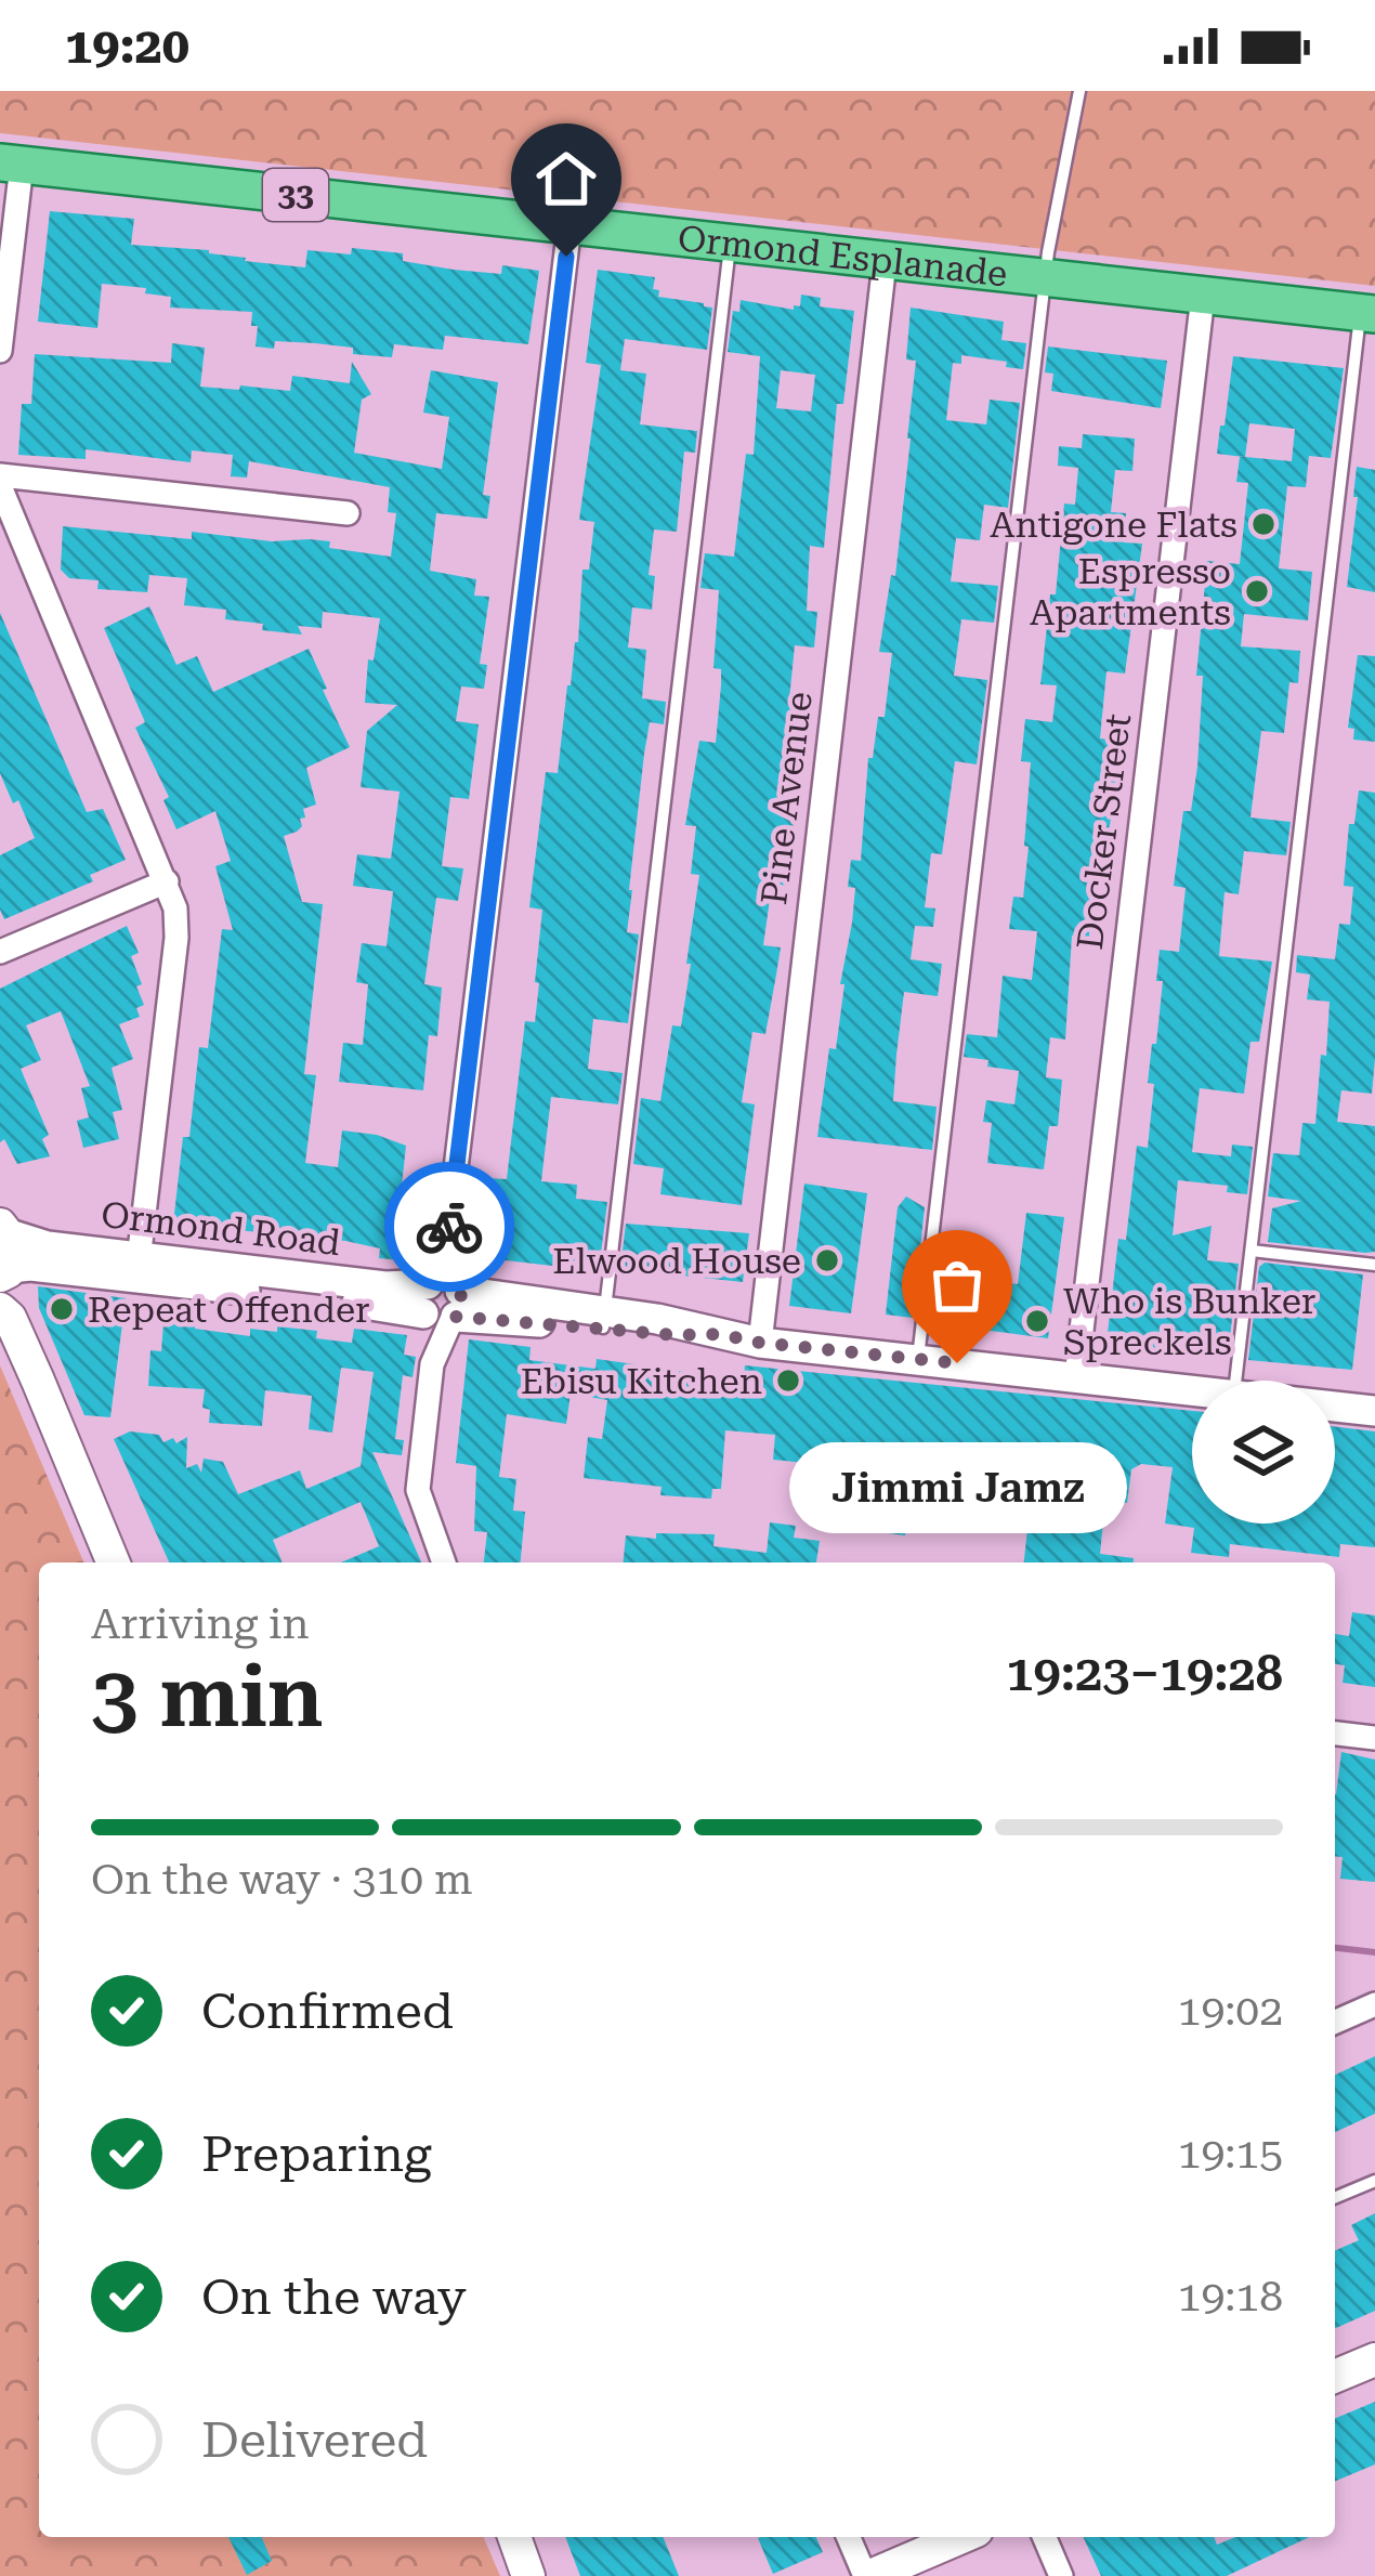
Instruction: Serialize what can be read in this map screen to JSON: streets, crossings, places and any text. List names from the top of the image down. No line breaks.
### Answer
{"streets":{"main road":["33","Ormond Esplanade"],"street":["Pine Avenue","Docker Street","Ormond Road"]},"crossings":[["Ormond Esplanade","Pine Avenue"],["Ormond Esplanade","Docker Street"],["Pine Avenue","Ormond Road"],["Docker Street","Ormond Road"]],"places":["Antigone Flats","Espresso Apartments","Elwood House","Repeat Offender","Who is Bunker Spreckels","Jimmi Jamz","Ebisu Kitchen"],"page":{"status":"19:20","bubble":"Jimmi Jamz","heading":["3 min","Arriving in","19:23–19:28"],"bar":"On the way · 310 m","list":[["Confirmed","19:02"],["Preparing","19:15"],["On the way","19:18"],"Delivered"]}}
